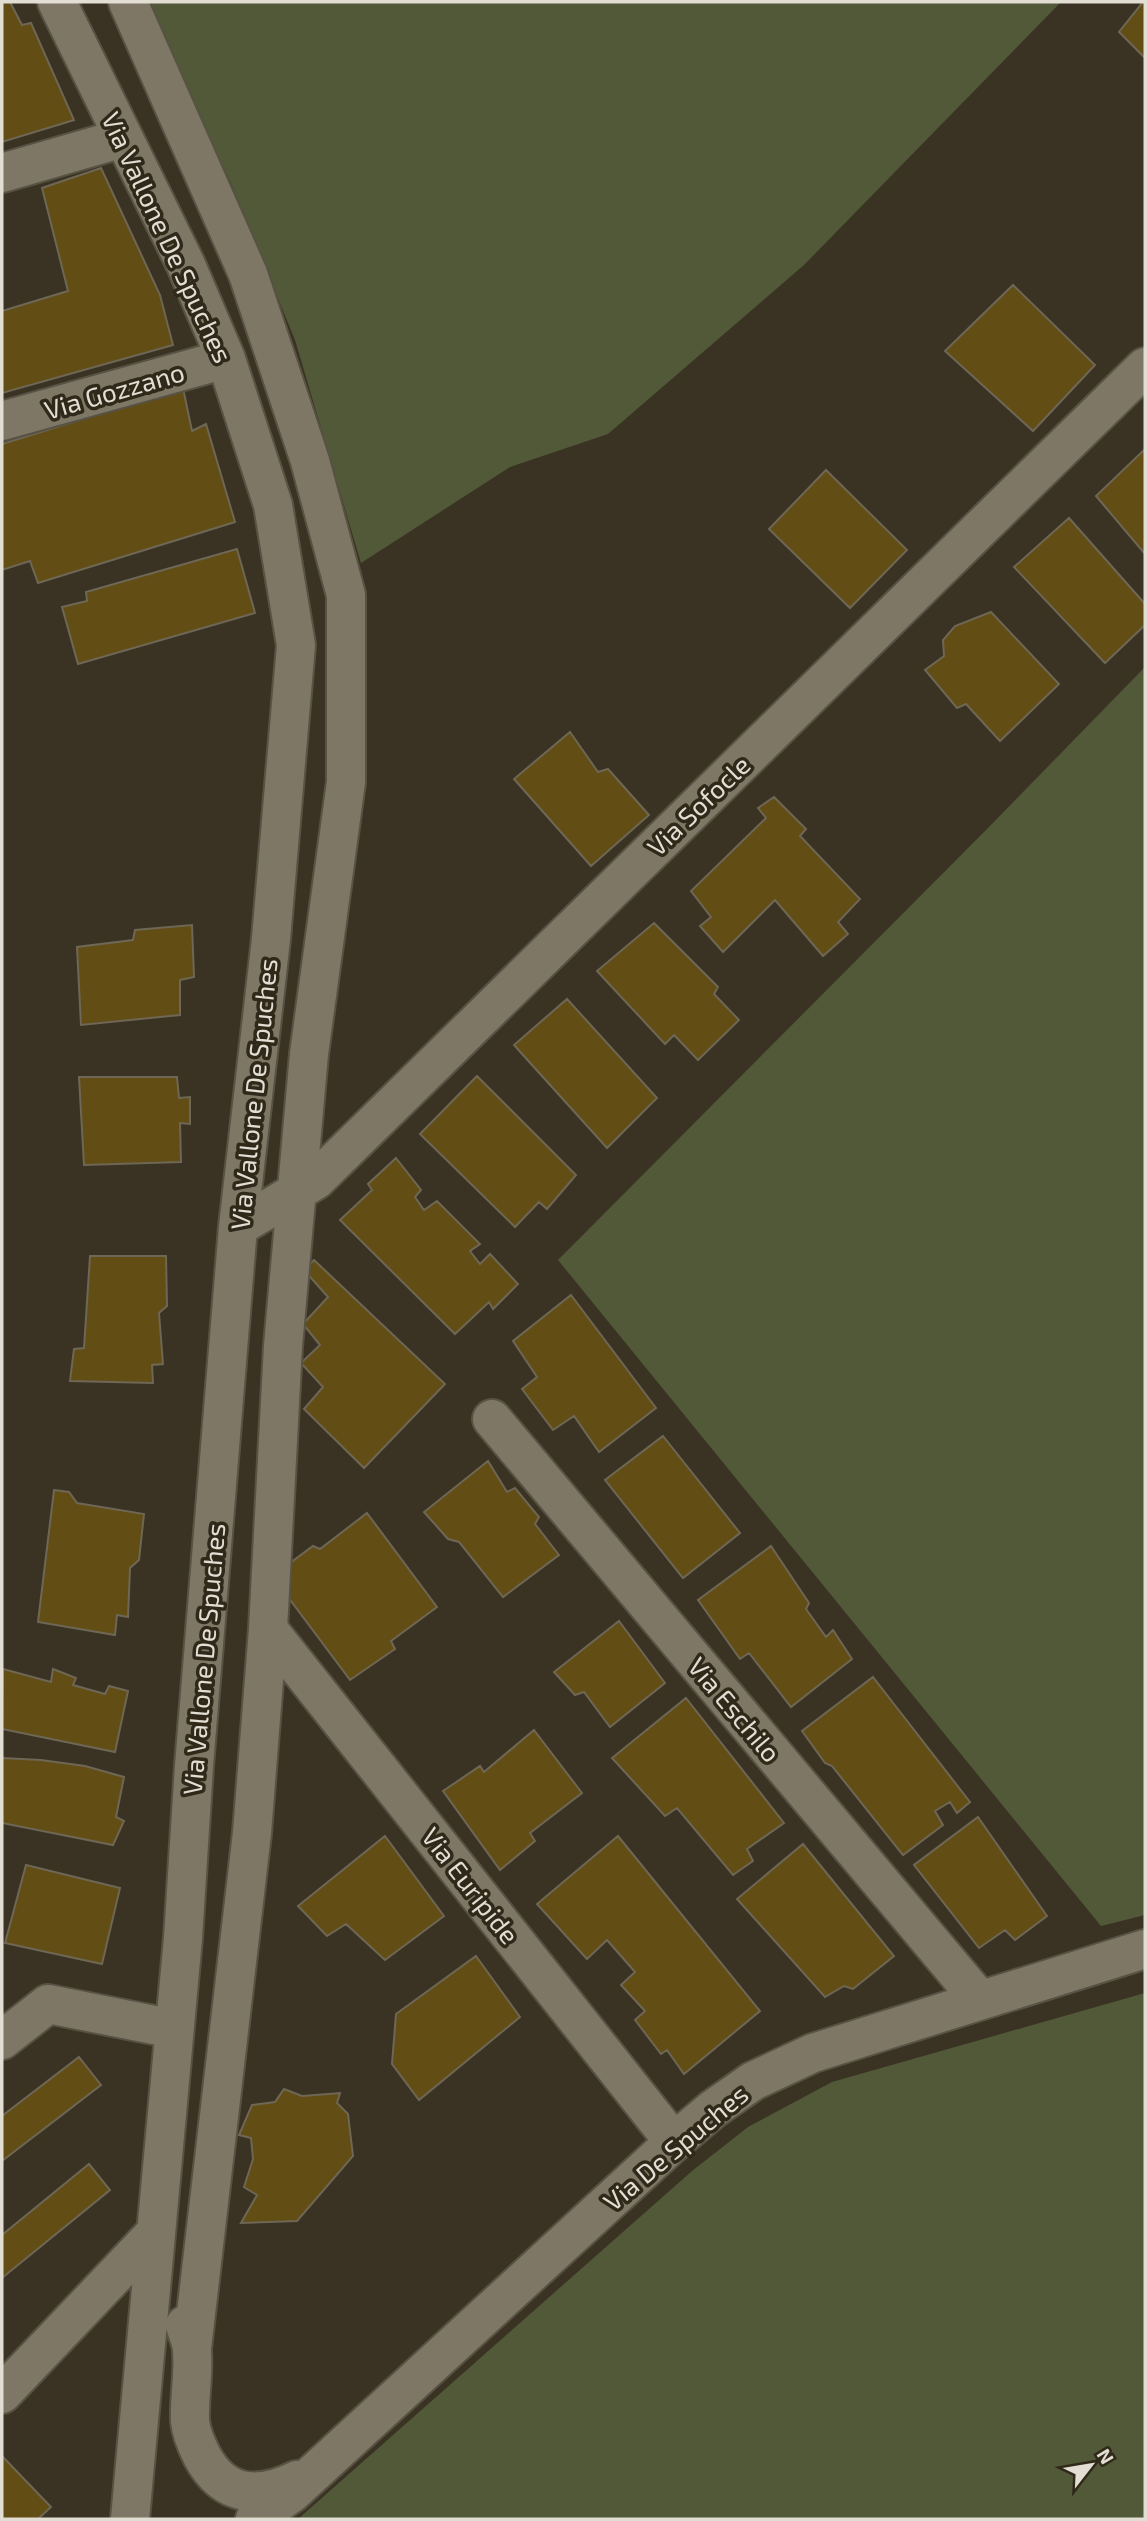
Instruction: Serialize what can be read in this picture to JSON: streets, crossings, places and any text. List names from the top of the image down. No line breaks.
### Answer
{"streets":{"street":["Via Vallone De Spuches","Via Gozzano","Via Sofocle","Via Eschilo","Via Euripide","Via De Spuches"]},"crossings":[["Via Vallone De Spuches","Via Gozzano"],["Via Vallone De Spuches","Via Sofocle"],["Via Vallone De Spuches","Via De Spuches"],["Via Eschilo","Via De Spuches"],["Via Euripide","Via De Spuches"]],"north":"top right"}
